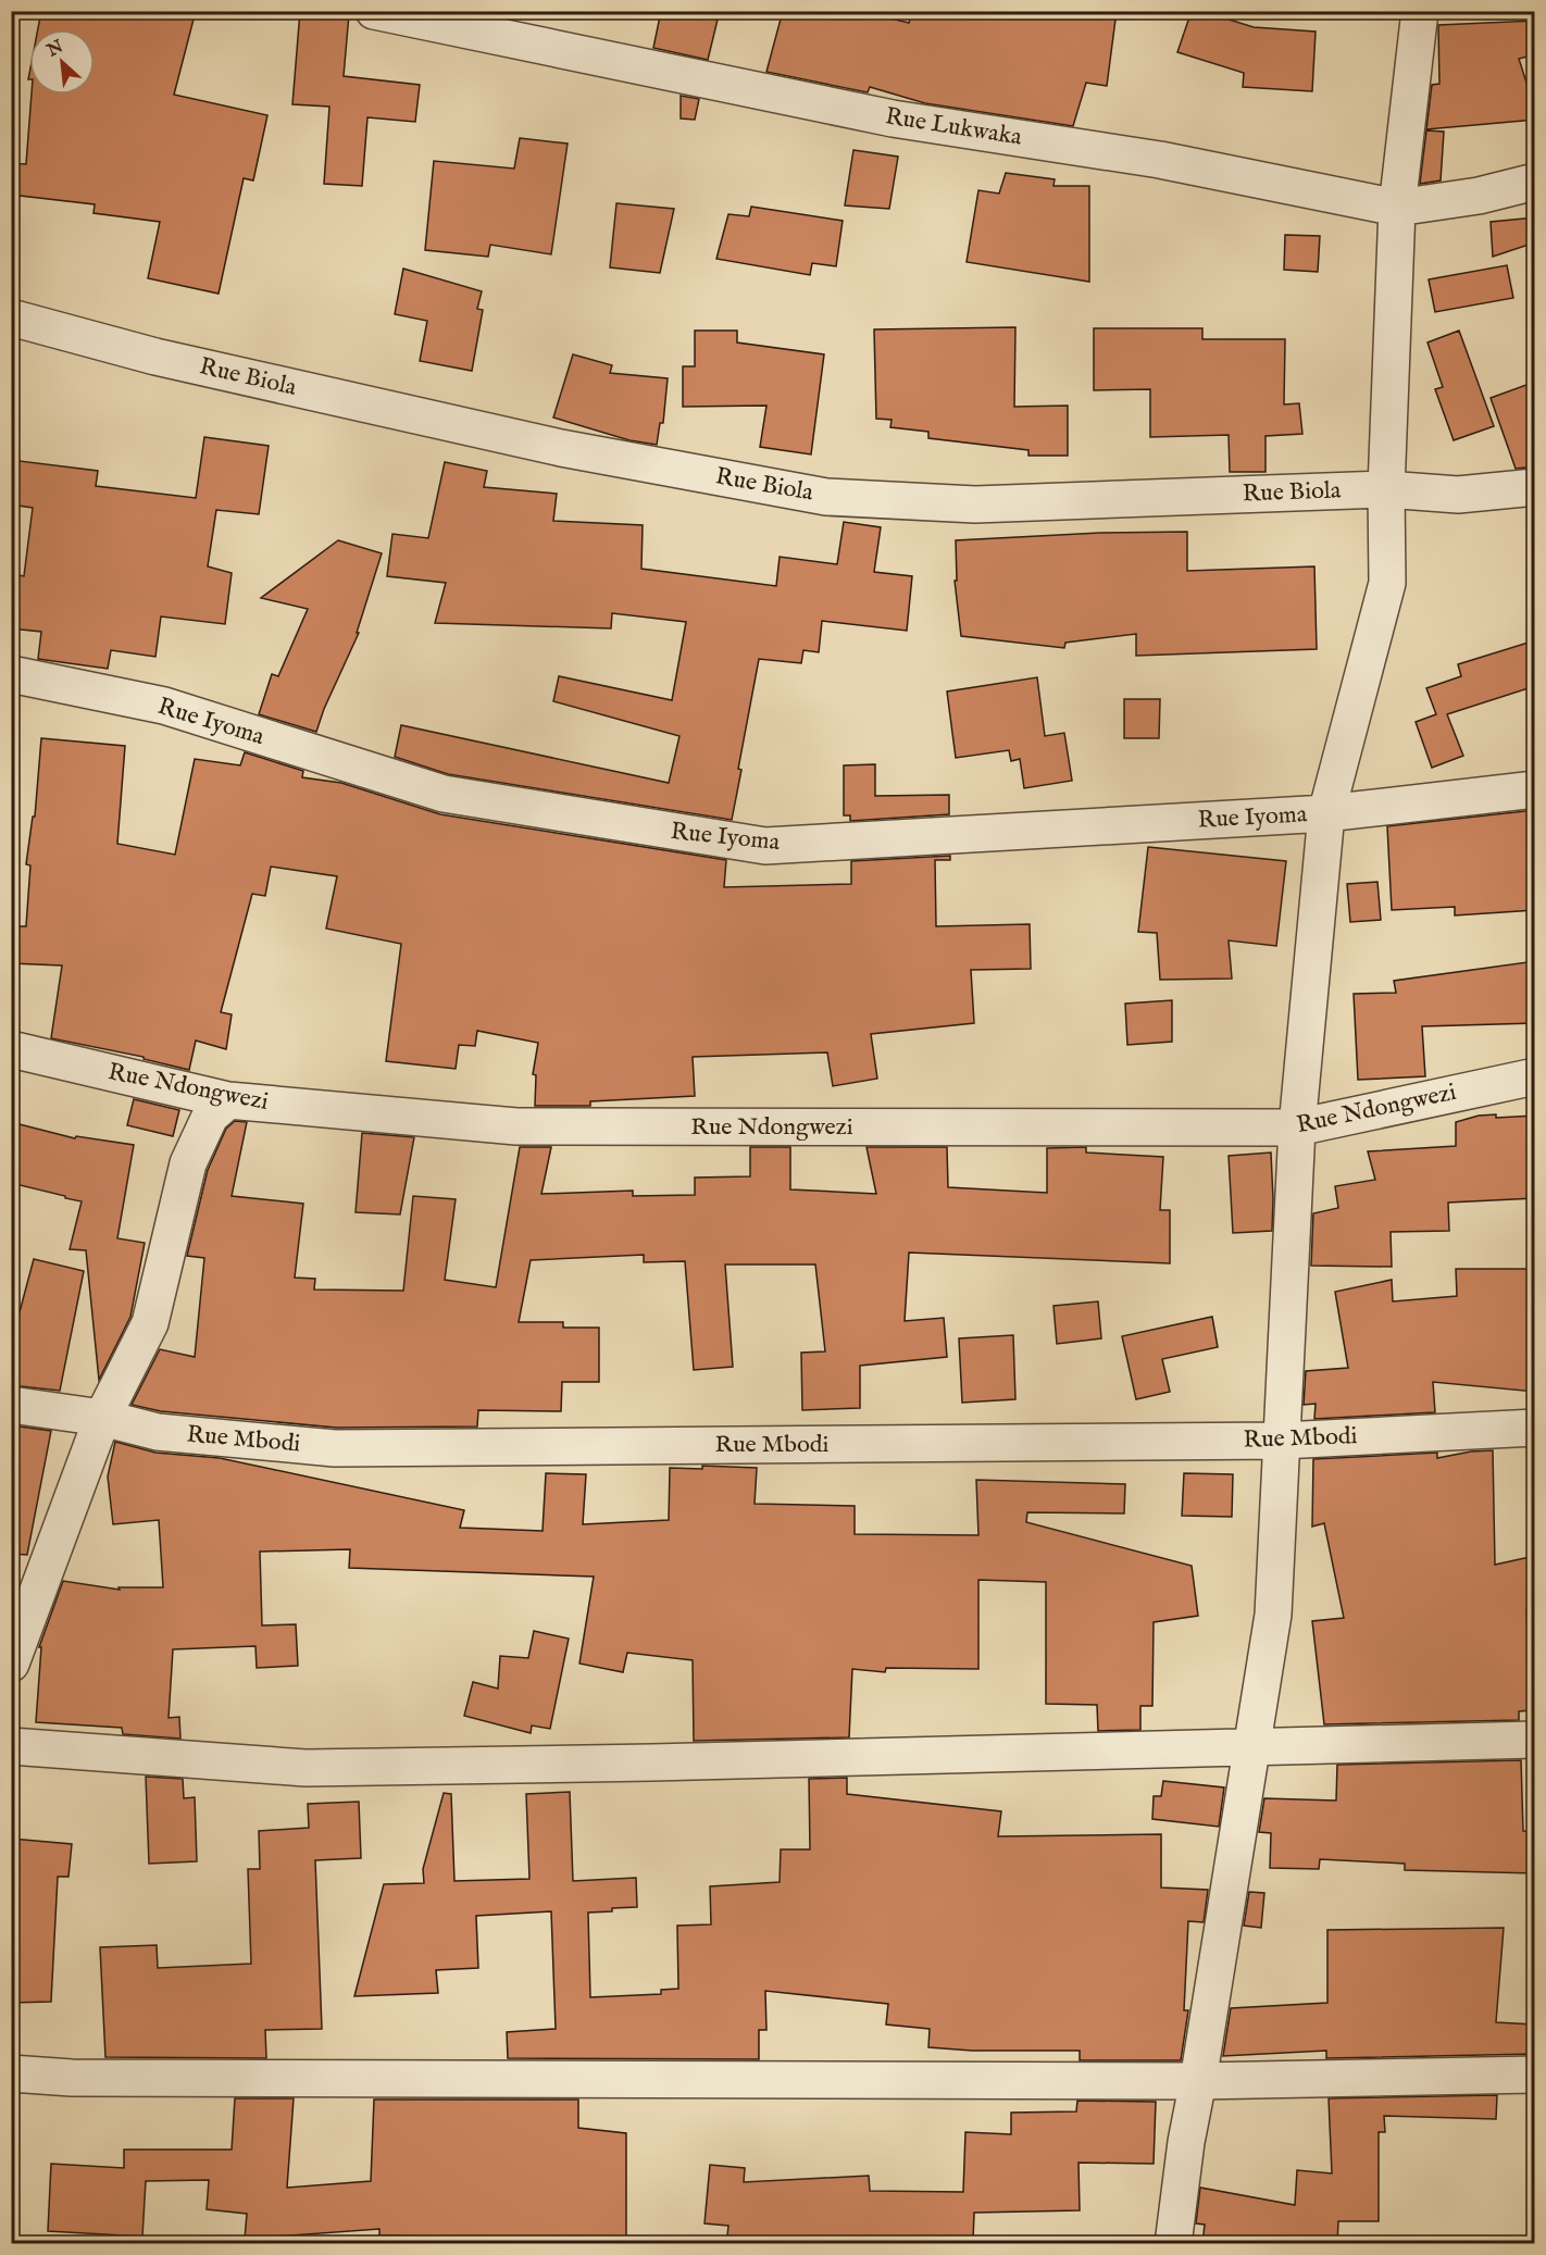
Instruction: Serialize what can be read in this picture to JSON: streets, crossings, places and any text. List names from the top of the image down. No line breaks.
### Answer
{"streets":{"street":["Rue Lukwaka","Rue Biola","Rue Iyoma","Rue Ndongwezi","Rue Mbodi"]},"north":"top left"}
